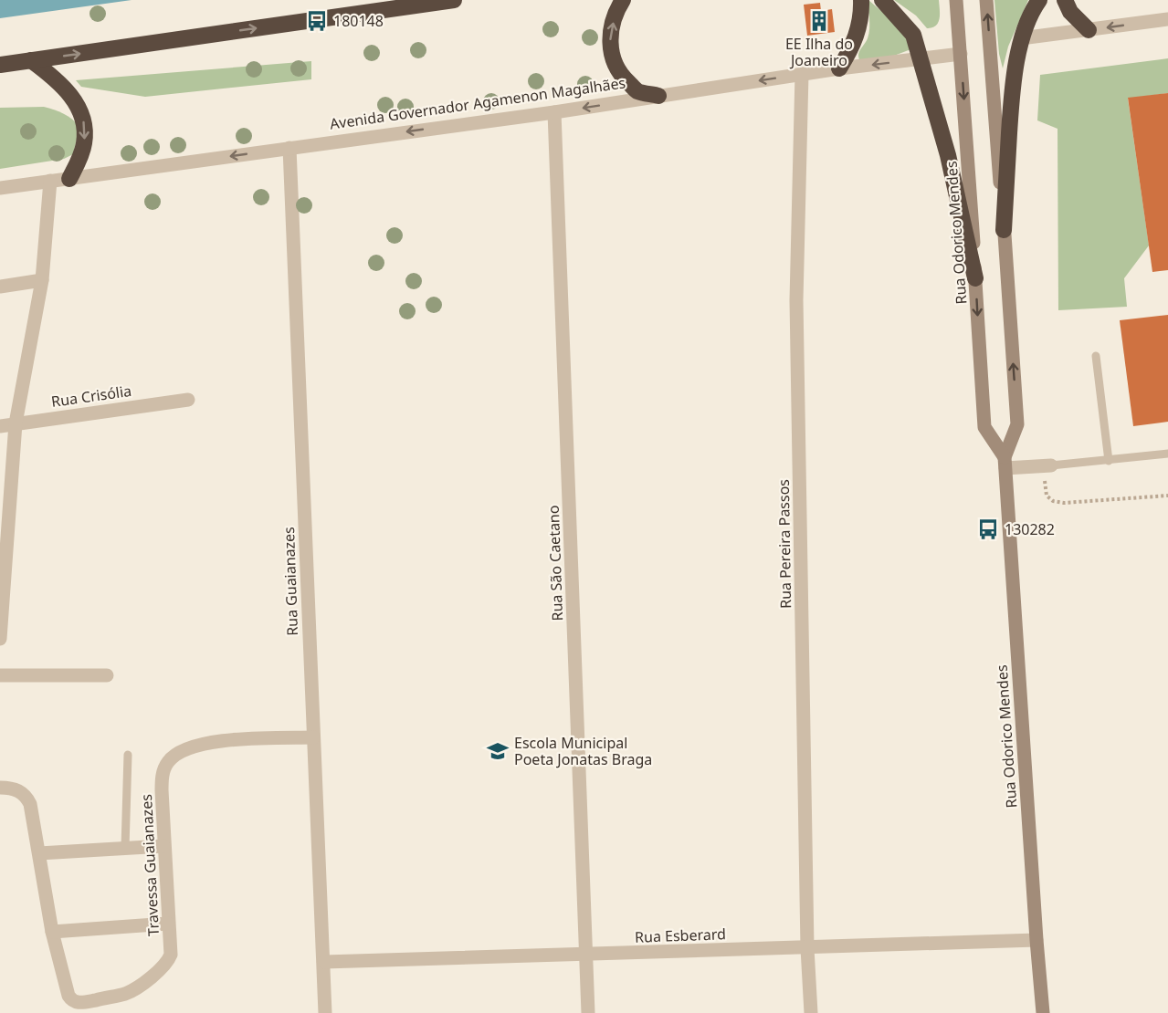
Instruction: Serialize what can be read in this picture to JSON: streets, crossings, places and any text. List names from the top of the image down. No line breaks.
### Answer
{"streets":{"main road":["Rua Odorico Mendes"],"street":["Avenida Governador Agamenon Magalhães","Rua Crisólia","Rua Pereira Passos","Rua São Caetano","Rua Guaianazes","Travessa Guaianazes","Rua Esberard"]},"crossings":[["Avenida Governador Agamenon Magalhães","Rua Odorico Mendes"],["Avenida Governador Agamenon Magalhães","Rua Pereira Passos"],["Avenida Governador Agamenon Magalhães","Rua São Caetano"],["Avenida Governador Agamenon Magalhães","Rua Guaianazes"],["Rua Odorico Mendes","Rua Esberard"],["Rua Pereira Passos","Rua Esberard"],["Rua São Caetano","Rua Esberard"],["Rua Guaianazes","Travessa Guaianazes"],["Rua Guaianazes","Rua Esberard"]],"one_way":["Avenida Governador Agamenon Magalhães"],"places":{"bus stop":["180148","130282"],"building":["EE Ilha do Joaneiro"],"school or university":["Escola Municipal Poeta Jonatas Braga"]}}
